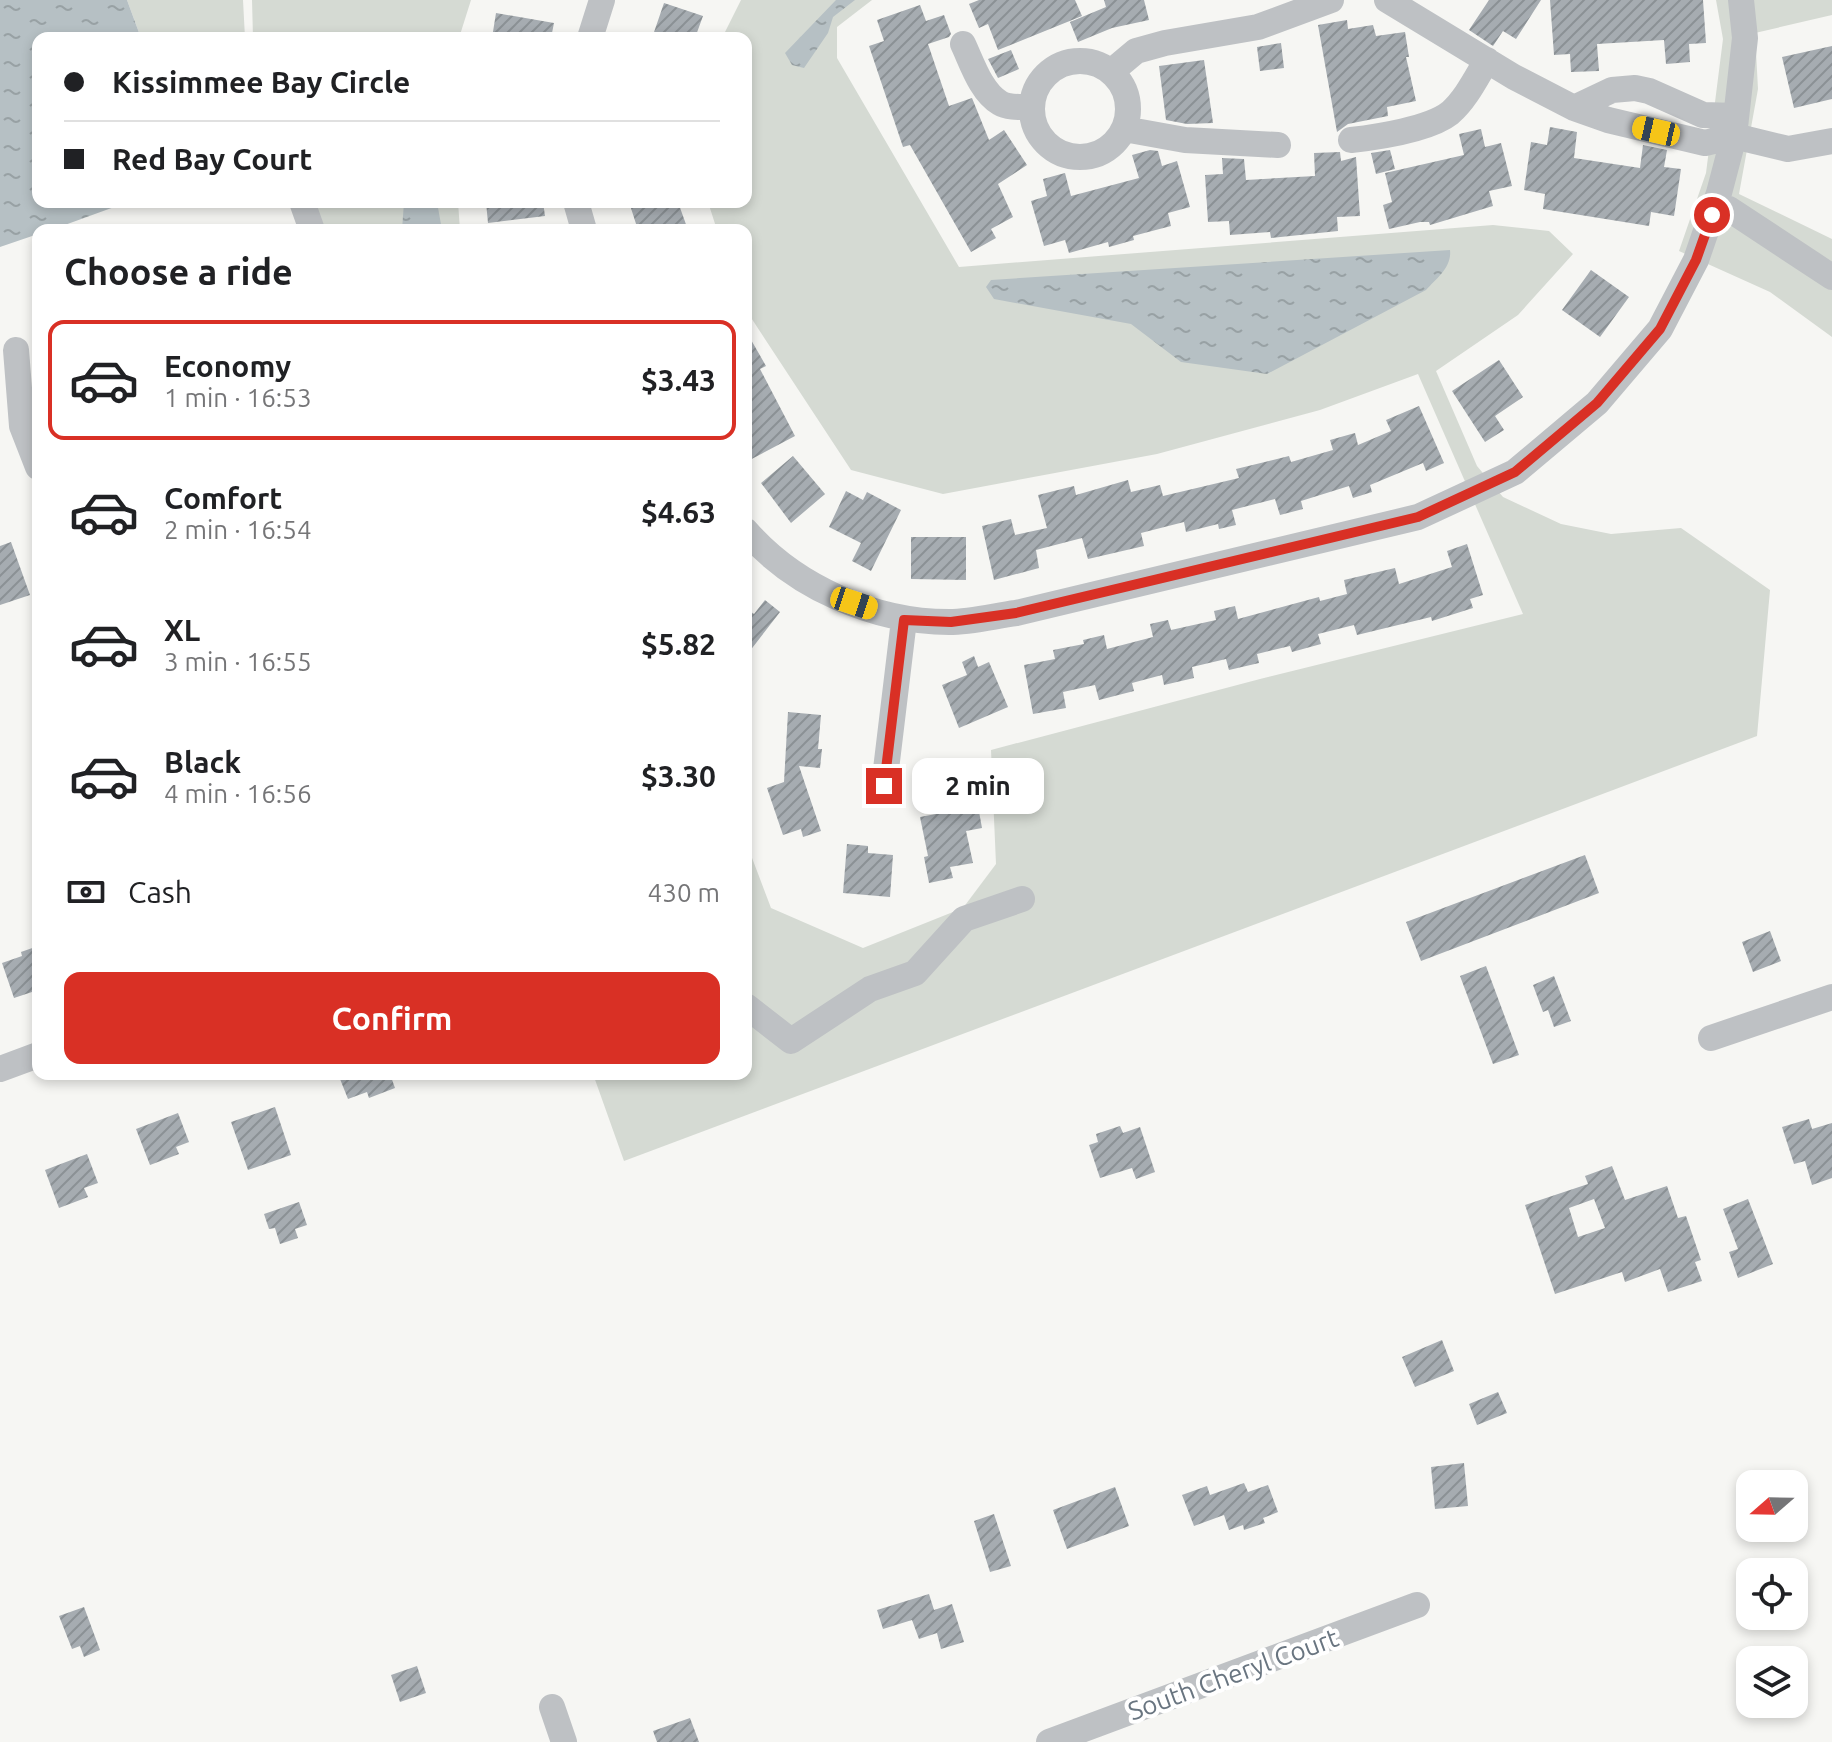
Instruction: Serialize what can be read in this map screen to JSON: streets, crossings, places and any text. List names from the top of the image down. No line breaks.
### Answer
{"streets":{"street":["South Cheryl Court"]},"north":"left","page":{"banner":["Kissimmee Bay Circle","Red Bay Court"],"heading":"Choose a ride","list":[{"name":"Economy","note":"1 min · 16:53","value":"$3.43"},{"name":"Comfort","note":"2 min · 16:54","value":"$4.63"},{"name":"XL","note":"3 min · 16:55","value":"$5.82"},{"name":"Black","note":"4 min · 16:56","value":"$3.30"}],"bubble":"2 min","pay":["Cash","430 m"],"buttons":"Confirm"}}
